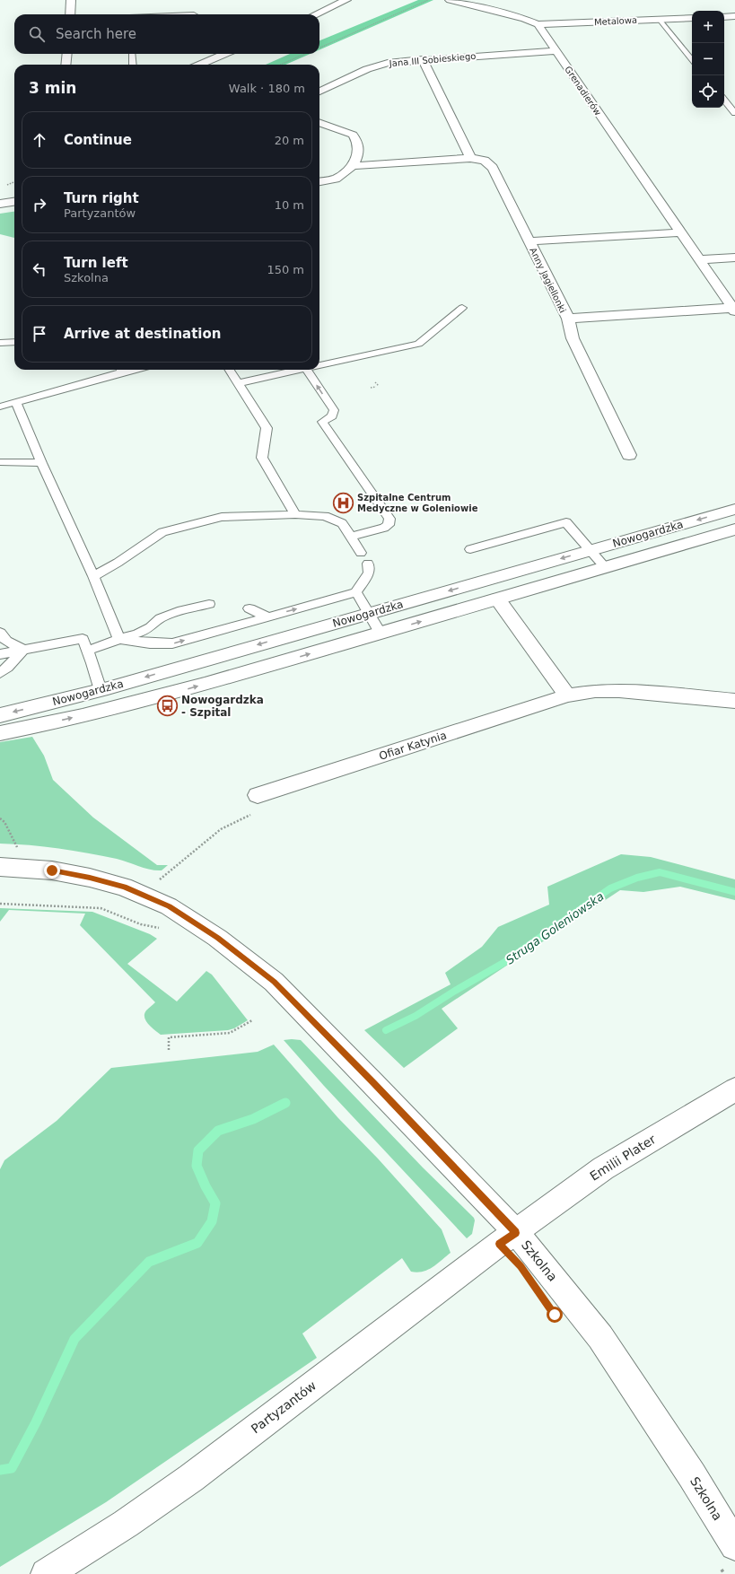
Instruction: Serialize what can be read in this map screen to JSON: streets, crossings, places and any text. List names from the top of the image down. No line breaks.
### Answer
{"streets":{"street":["Metalowa","Jana III Sobieskiego","Grenadierów","Anny Jagiellonki","Nowogardzka","Ofiar Katynia","Emilii Plater","Szkolna","Partyzantów"]},"crossings":[["Metalowa","Grenadierów"],["Jana III Sobieskiego","Grenadierów"],["Grenadierów","Anny Jagiellonki"],["Emilii Plater","Szkolna"],["Emilii Plater","Partyzantów"],["Szkolna","Partyzantów"]],"water":["Struga Goleniowska"],"places":{"hospital":["Szpitalne Centrum Medyczne w Goleniowie"],"bus stop":["Nowogardzka - Szpital"]},"page":{"map_buttons":["+","−"],"search":"Search here","heading":["3 min","Walk · 180 m"],"list":[["Continue","20 m"],["Turn right","Partyzantów","10 m"],["Turn left","Szkolna","150 m"],"Arrive at destination"]}}
